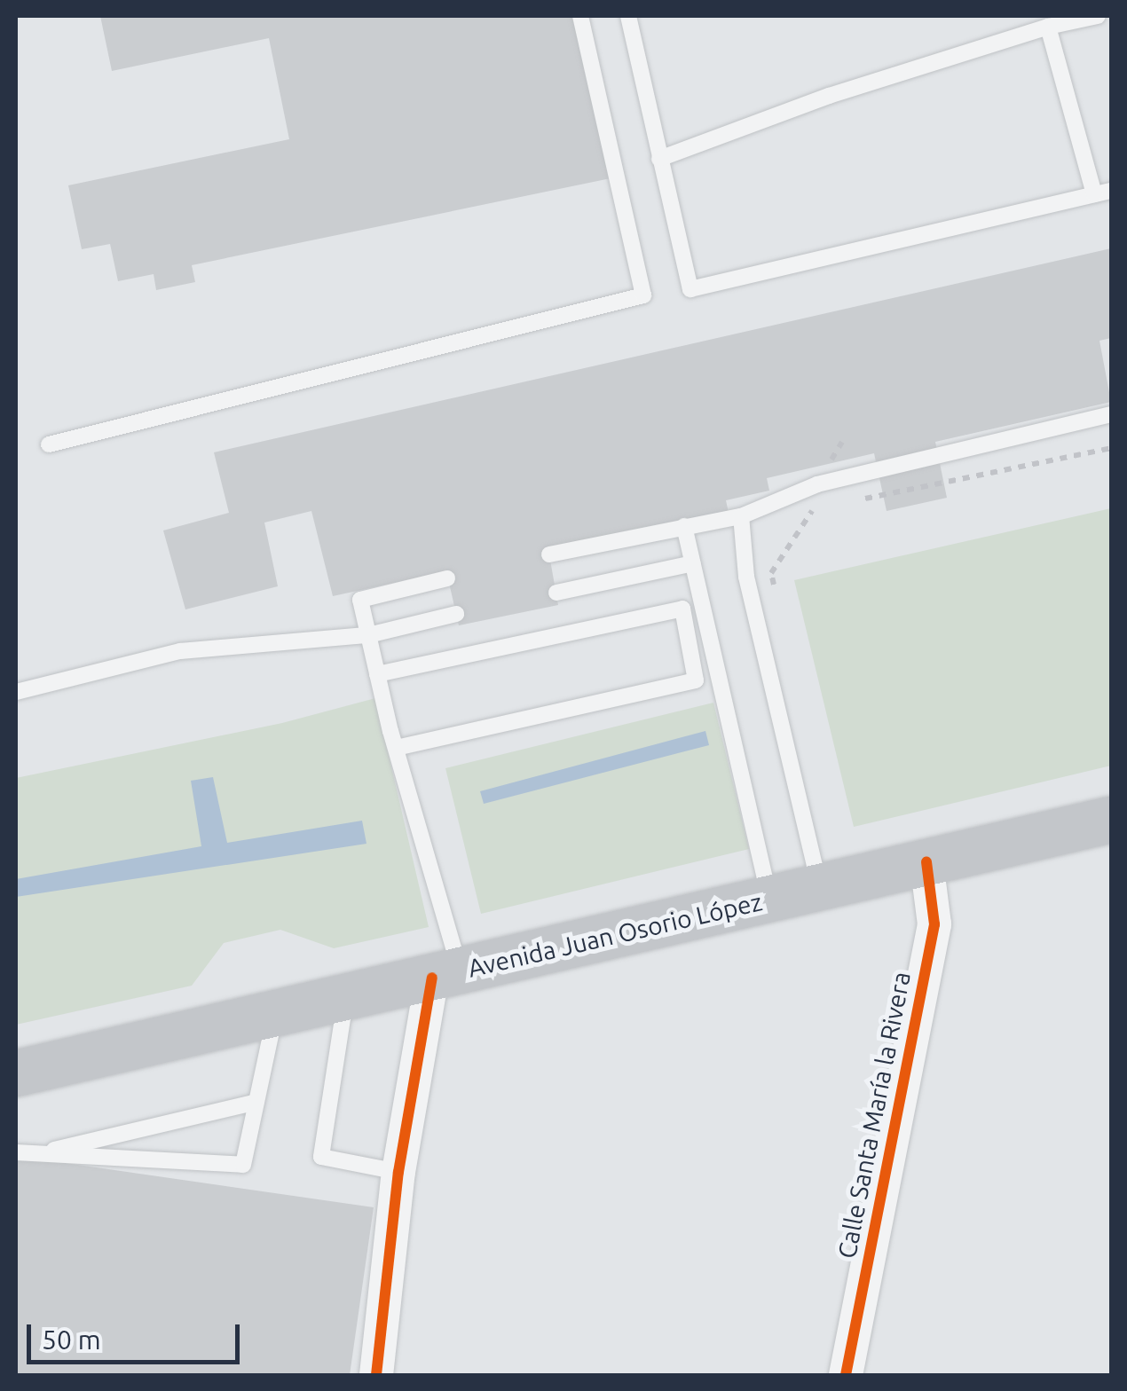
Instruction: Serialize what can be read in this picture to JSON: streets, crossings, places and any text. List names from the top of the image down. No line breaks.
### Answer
{"streets":{"main road":["Avenida Juan Osorio López"],"street":["Calle Santa María la Rivera"]},"crossings":[["Avenida Juan Osorio López","Calle Santa María la Rivera"]],"scale_bar":"50 m"}
